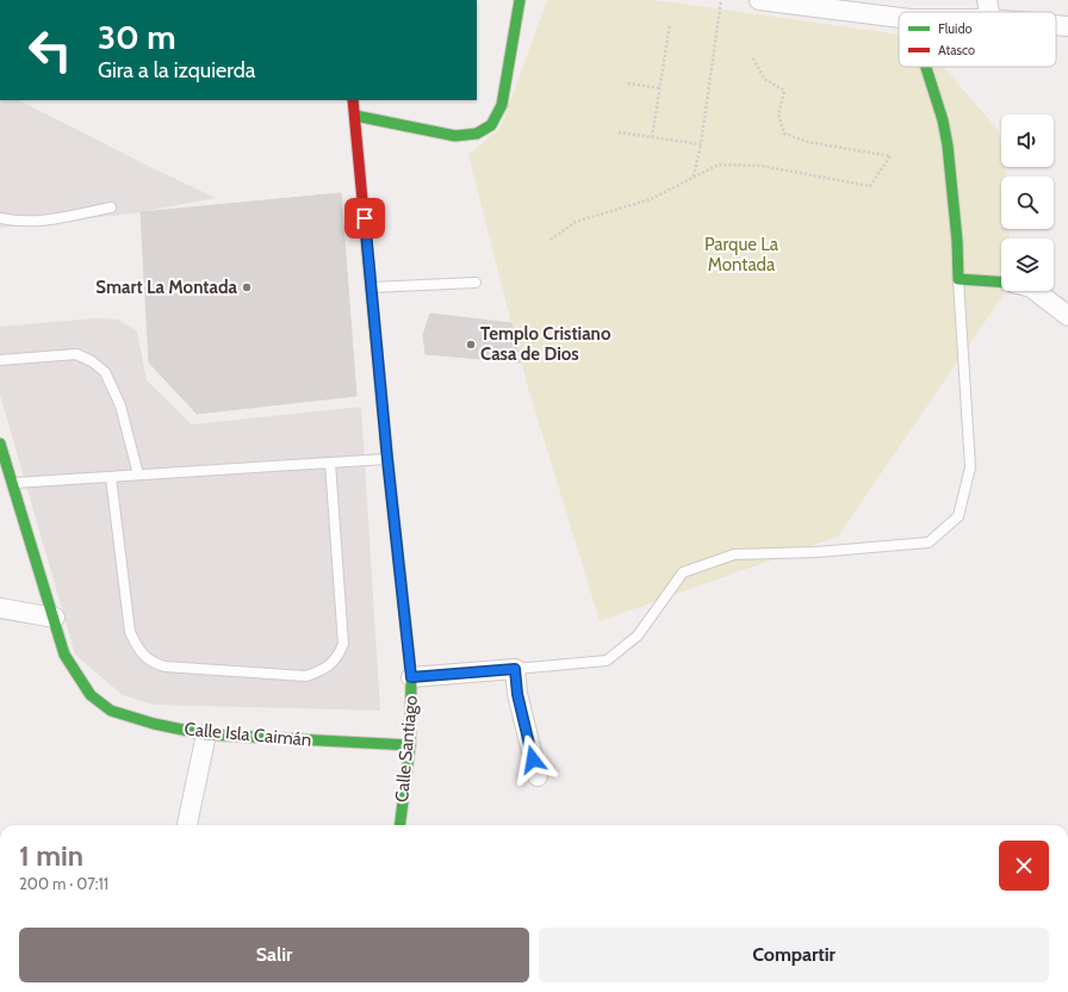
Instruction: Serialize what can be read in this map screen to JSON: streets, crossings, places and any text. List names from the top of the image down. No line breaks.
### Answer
{"streets":{"street":["Calle Isla Caimán","Calle Santiago"]},"crossings":[["Calle Isla Caimán","Calle Santiago"]],"parks":["Parque La Montada"],"places":["Smart La Montada","Templo Cristiano Casa de Dios"],"legend":["Fluido","Atasco"],"page":{"turn":["30 m","Gira a la izquierda"],"heading":["1 min","200 m · 07:11"],"buttons":["Salir","Compartir"]}}
